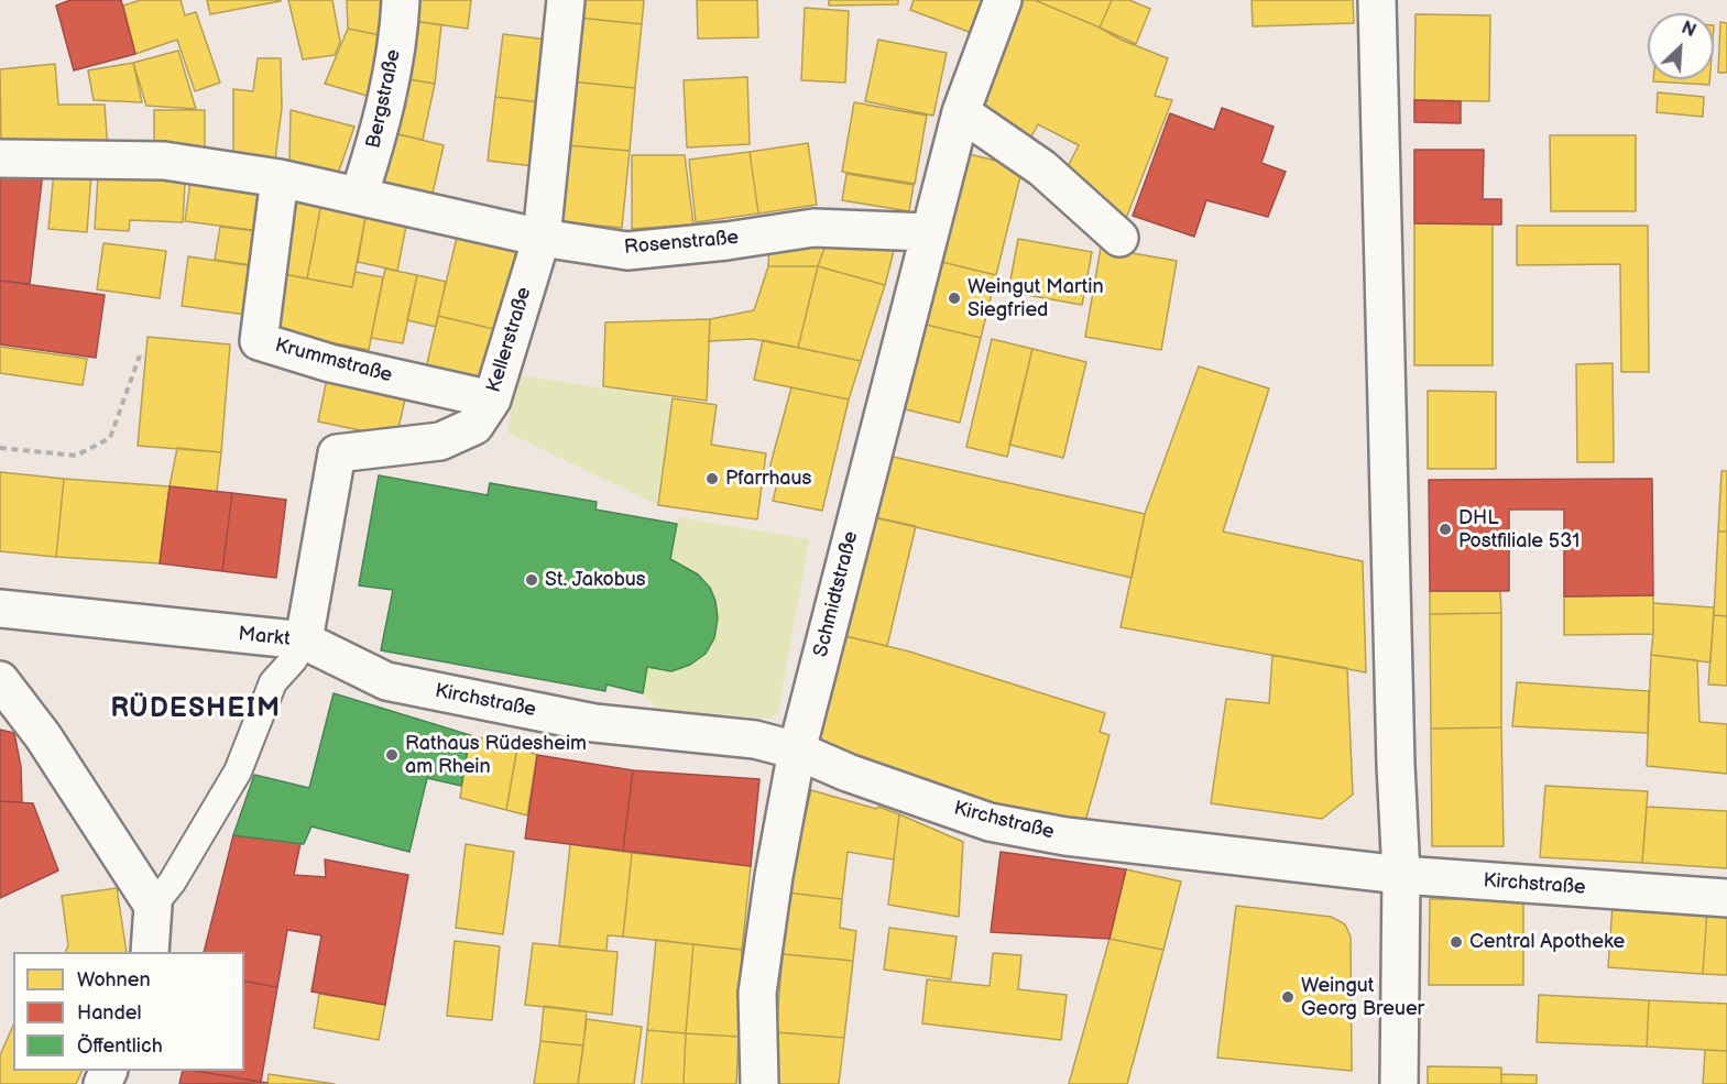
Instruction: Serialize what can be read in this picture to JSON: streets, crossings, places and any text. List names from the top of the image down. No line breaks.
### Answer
{"streets":{"street":["Bergstraße","Rosenstraße","Kellerstraße","Krummstraße","Schmidtstraße","Markt","Kirchstraße"]},"crossings":[["Bergstraße","Rosenstraße"],["Rosenstraße","Kellerstraße"],["Rosenstraße","Schmidtstraße"],["Kellerstraße","Krummstraße"],["Kellerstraße","Markt"],["Kellerstraße","Kirchstraße"],["Schmidtstraße","Kirchstraße"],["Markt","Kirchstraße"]],"districts":["RÜDESHEIM"],"places":["Weingut Martin Siegfried","Pfarrhaus","DHL Postfiliale 531","St. Jakobus","Rathaus Rüdesheim am Rhein","Central Apotheke","Weingut Georg Breuer"],"legend":["Wohnen","Handel","Öffentlich"],"north":"top right"}
